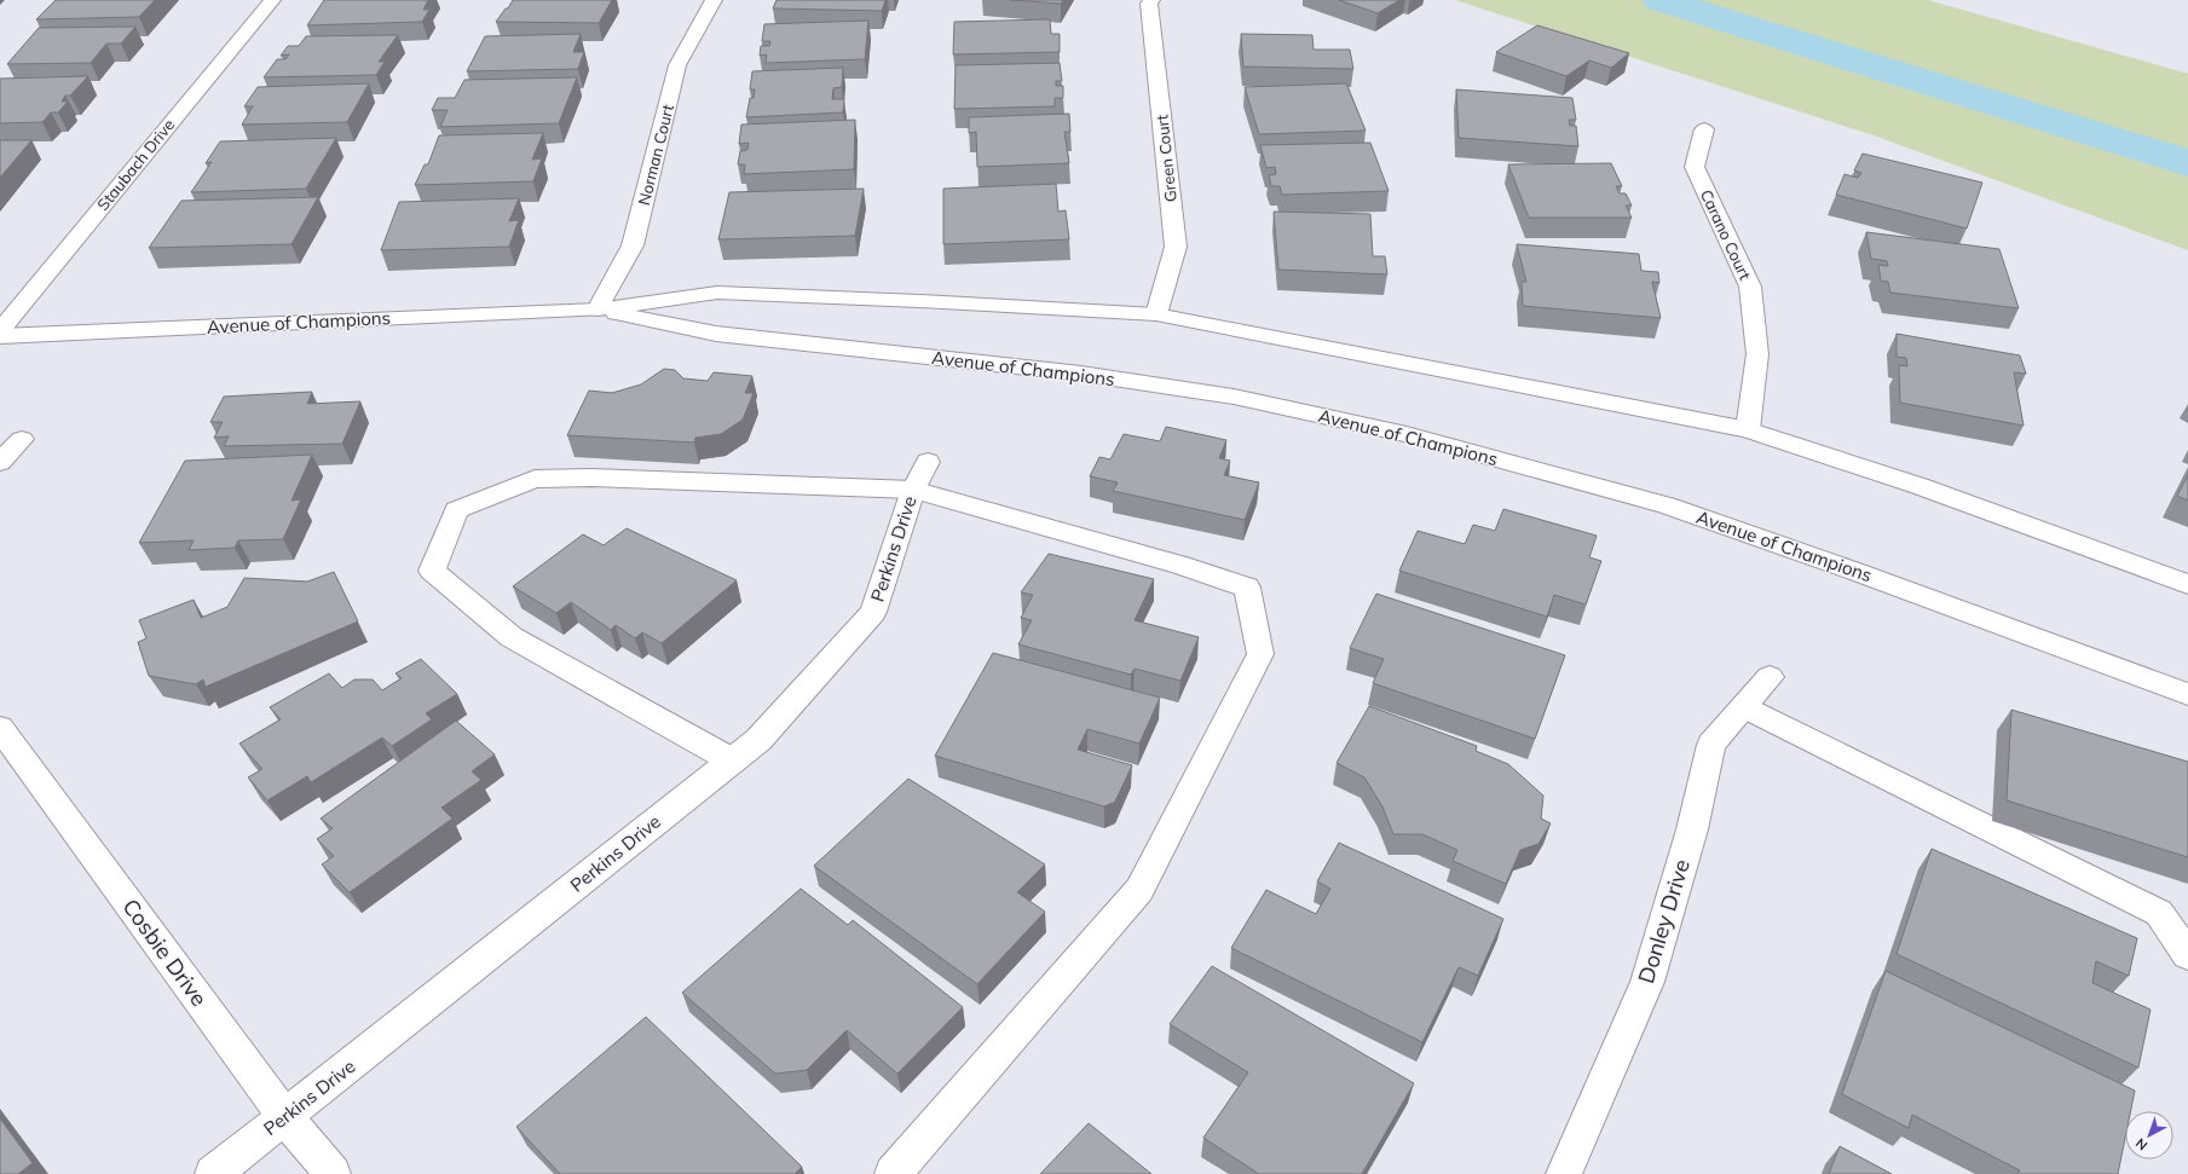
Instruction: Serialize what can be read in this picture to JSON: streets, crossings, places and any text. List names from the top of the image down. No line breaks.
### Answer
{"streets":{"street":["Norman Court","Green Court","Staubach Drive","Carano Court","Avenue of Champions","Perkins Drive","Donley Drive","Cosbie Drive"]},"crossings":[["Norman Court","Avenue of Champions"],["Green Court","Avenue of Champions"],["Carano Court","Avenue of Champions"],["Perkins Drive","Cosbie Drive"]],"north":"bottom left"}
